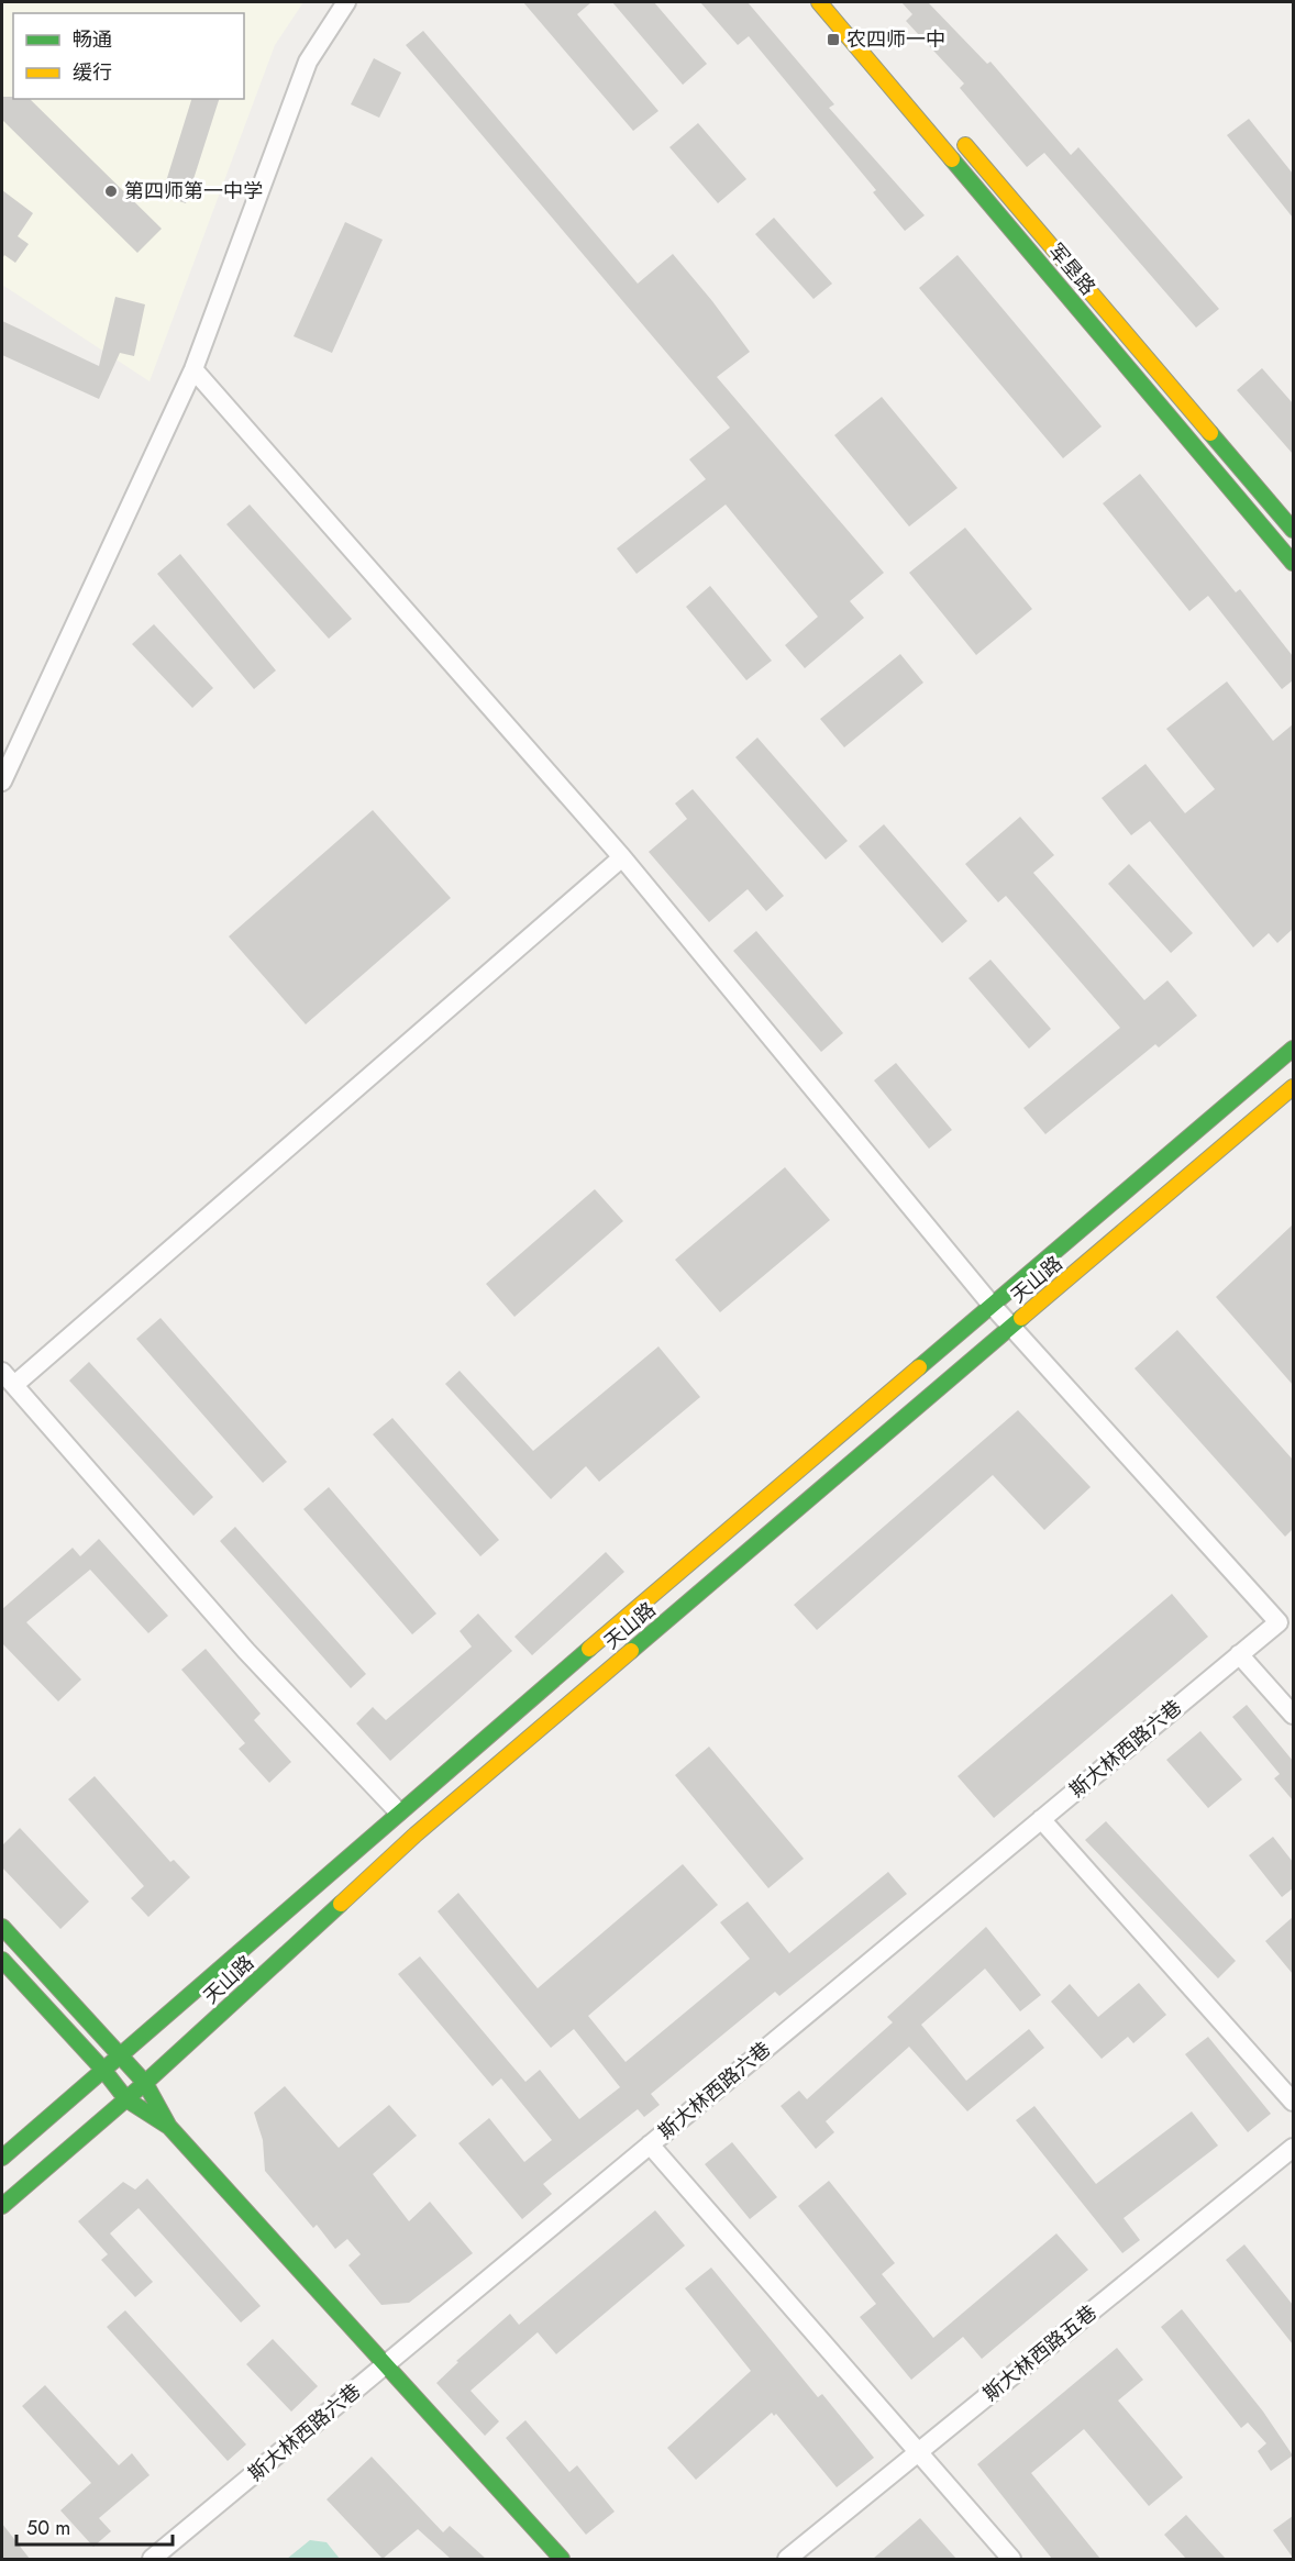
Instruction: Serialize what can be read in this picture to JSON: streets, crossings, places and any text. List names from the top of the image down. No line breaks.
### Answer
{"streets":{"main road":["军垦路","天山路"],"street":["斯大林西路六巷","斯大林西路五巷"]},"crossings":[["天山路","斯大林西路六巷"]],"places":{"transit":["农四师一中"],"other":["第四师第一中学"]},"legend":["畅通","缓行"],"scale_bar":"50 m"}
